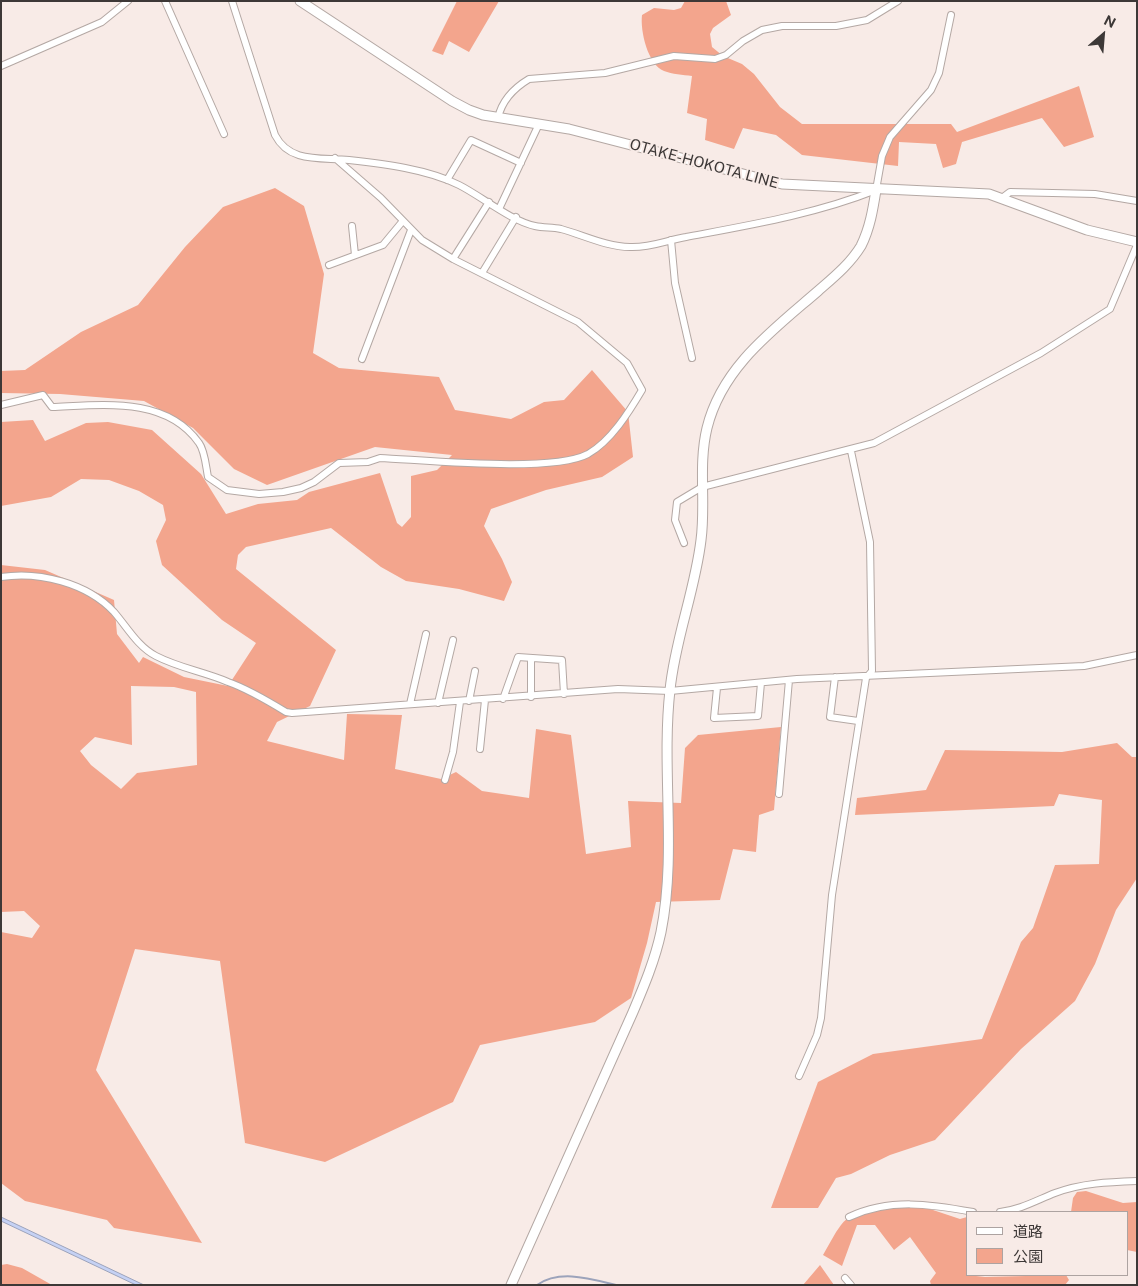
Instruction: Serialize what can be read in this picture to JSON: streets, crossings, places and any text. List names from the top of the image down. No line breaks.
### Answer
{"streets":{"street":["OTAKE-HOKOTA LINE"]},"legend":["道路","公園"],"north":"top right"}
